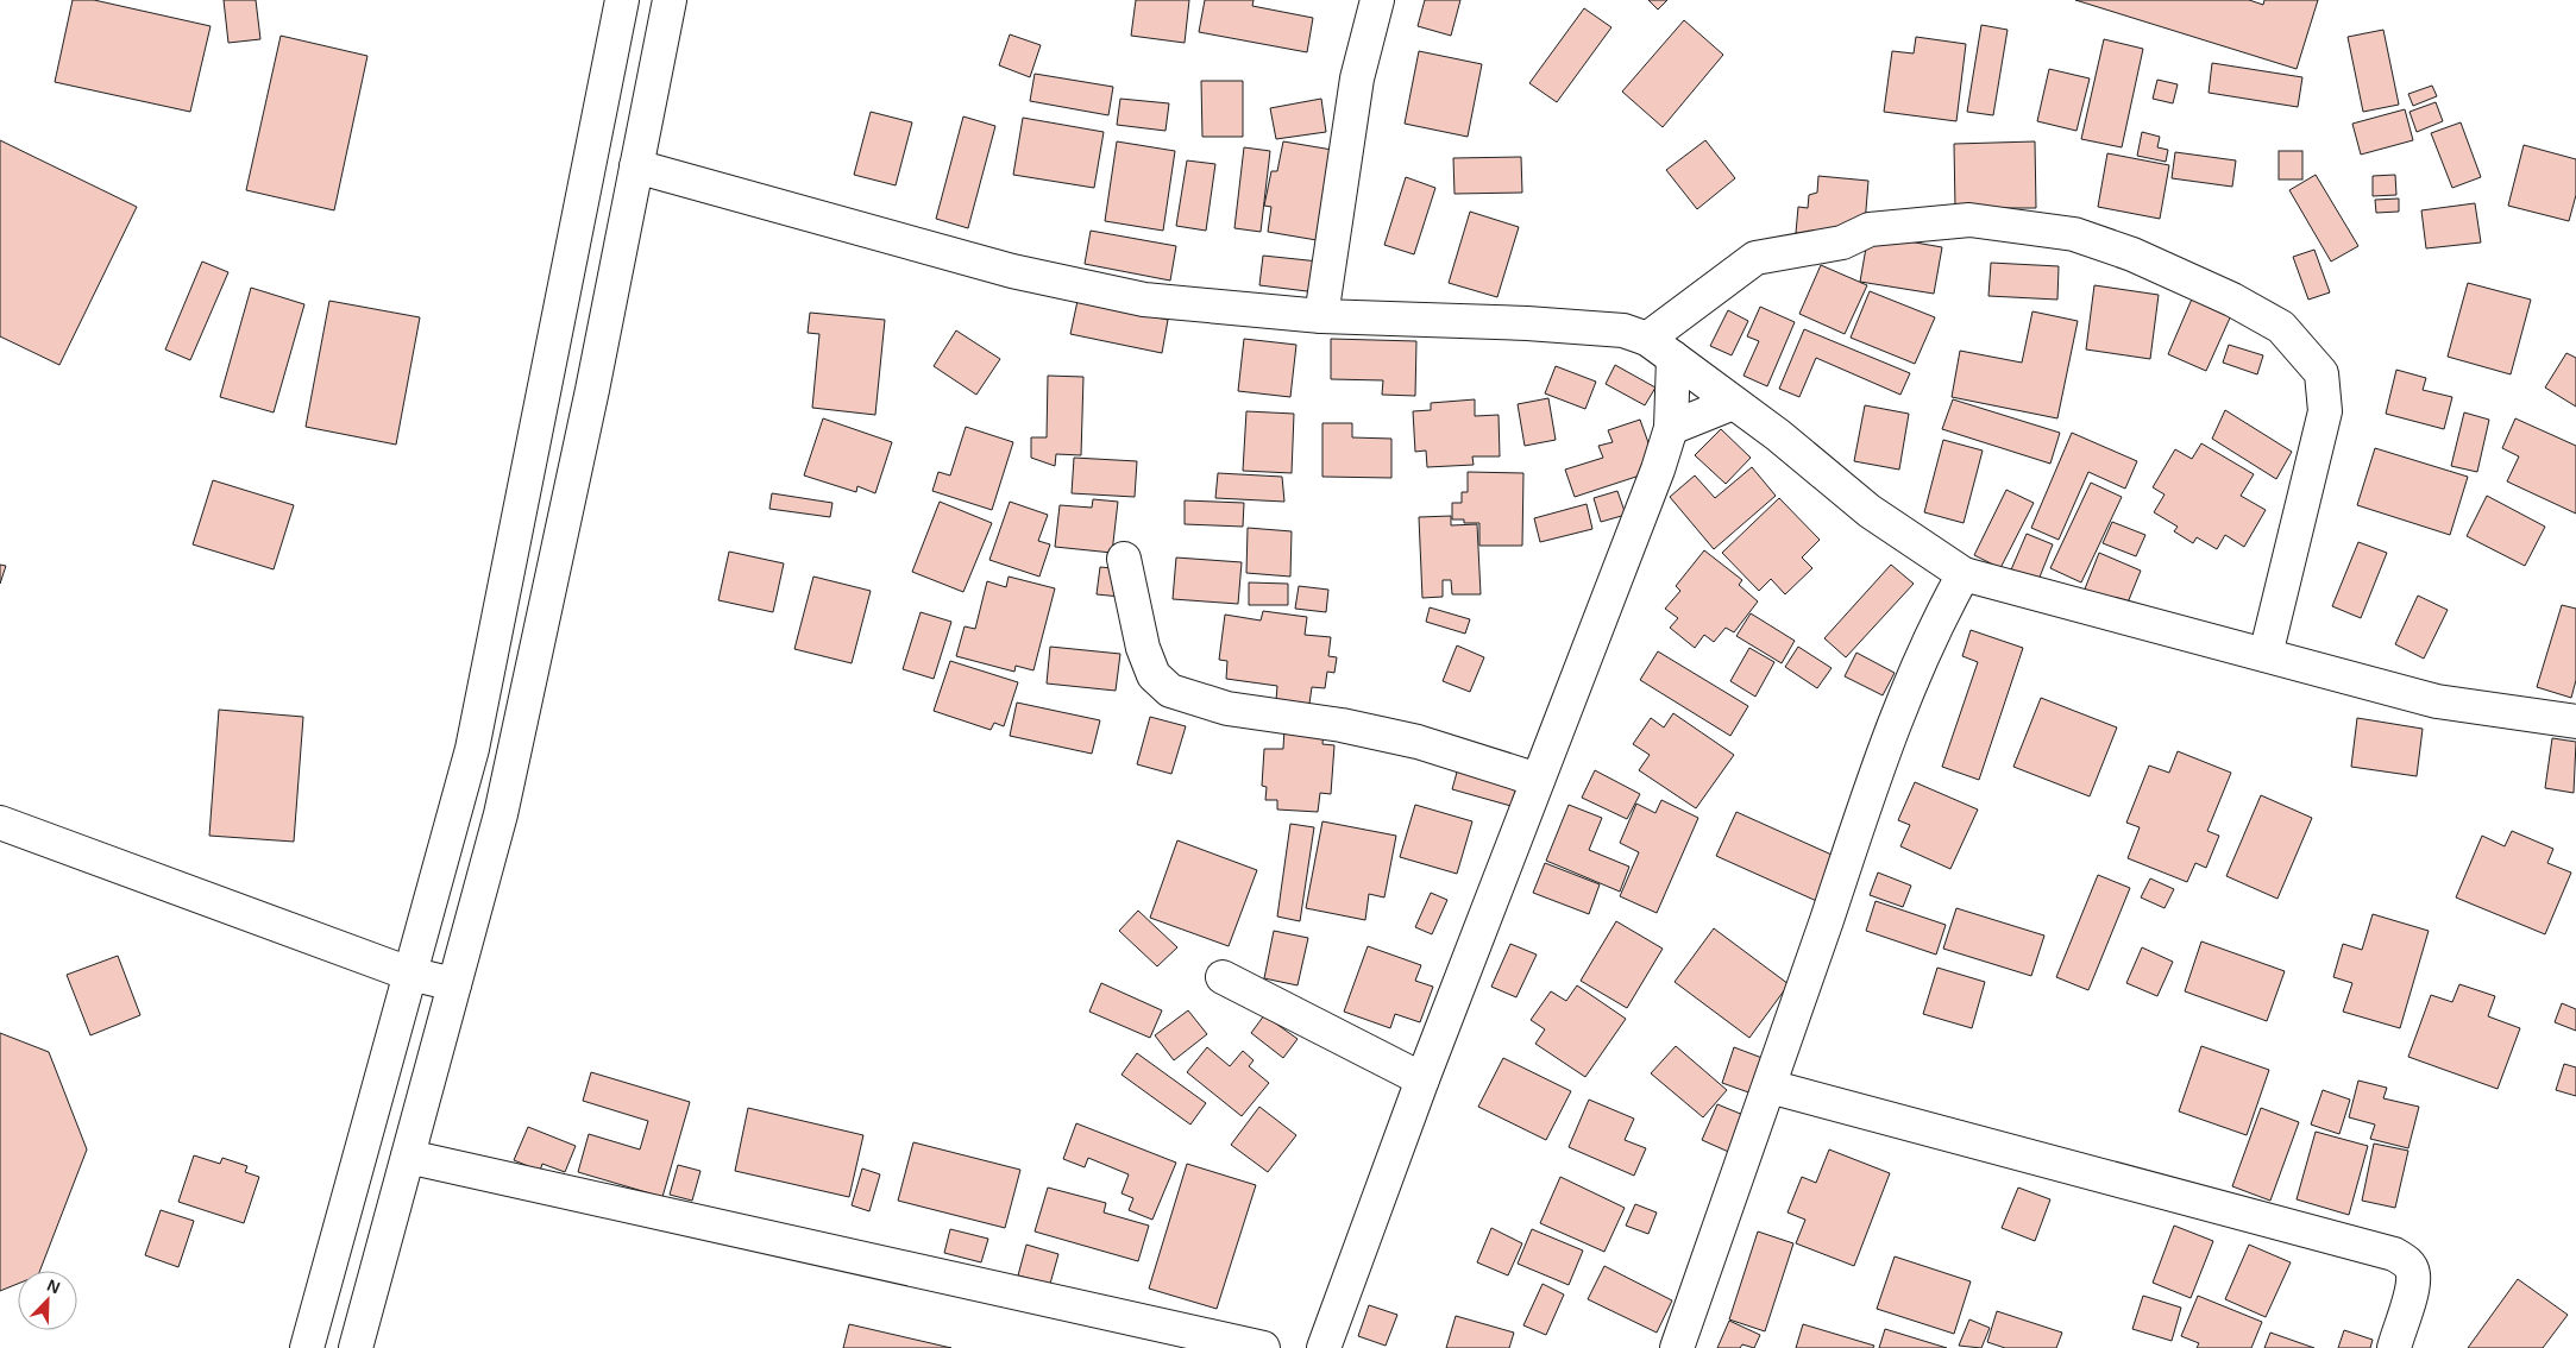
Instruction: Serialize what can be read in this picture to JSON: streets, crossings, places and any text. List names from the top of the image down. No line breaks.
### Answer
{"north":"top right"}
